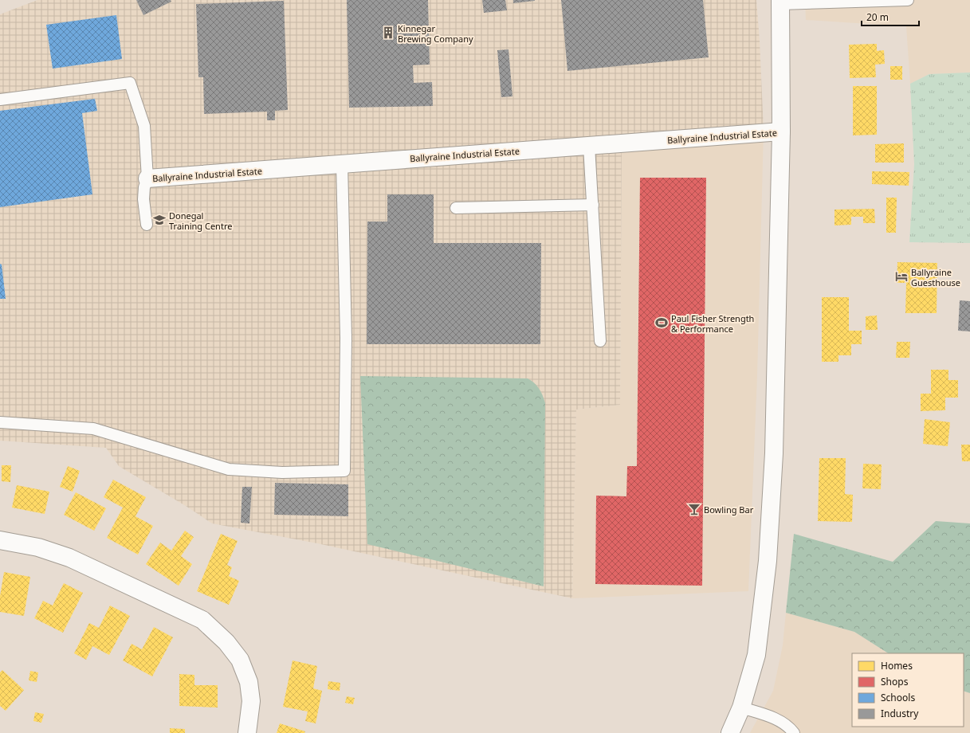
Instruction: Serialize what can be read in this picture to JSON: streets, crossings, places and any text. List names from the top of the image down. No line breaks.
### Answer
{"streets":{"street":["Ballyraine Industrial Estate"]},"places":{"building":["Kinnegar Brewing Company"],"school or university":["Donegal Training Centre"],"hotel":["Ballyraine Guesthouse"],"sports":["Paul Fisher Strength & Performance"],"bar":["Bowling Bar"]},"legend":["Homes","Shops","Schools","Industry"],"scale_bar":"20 m"}
